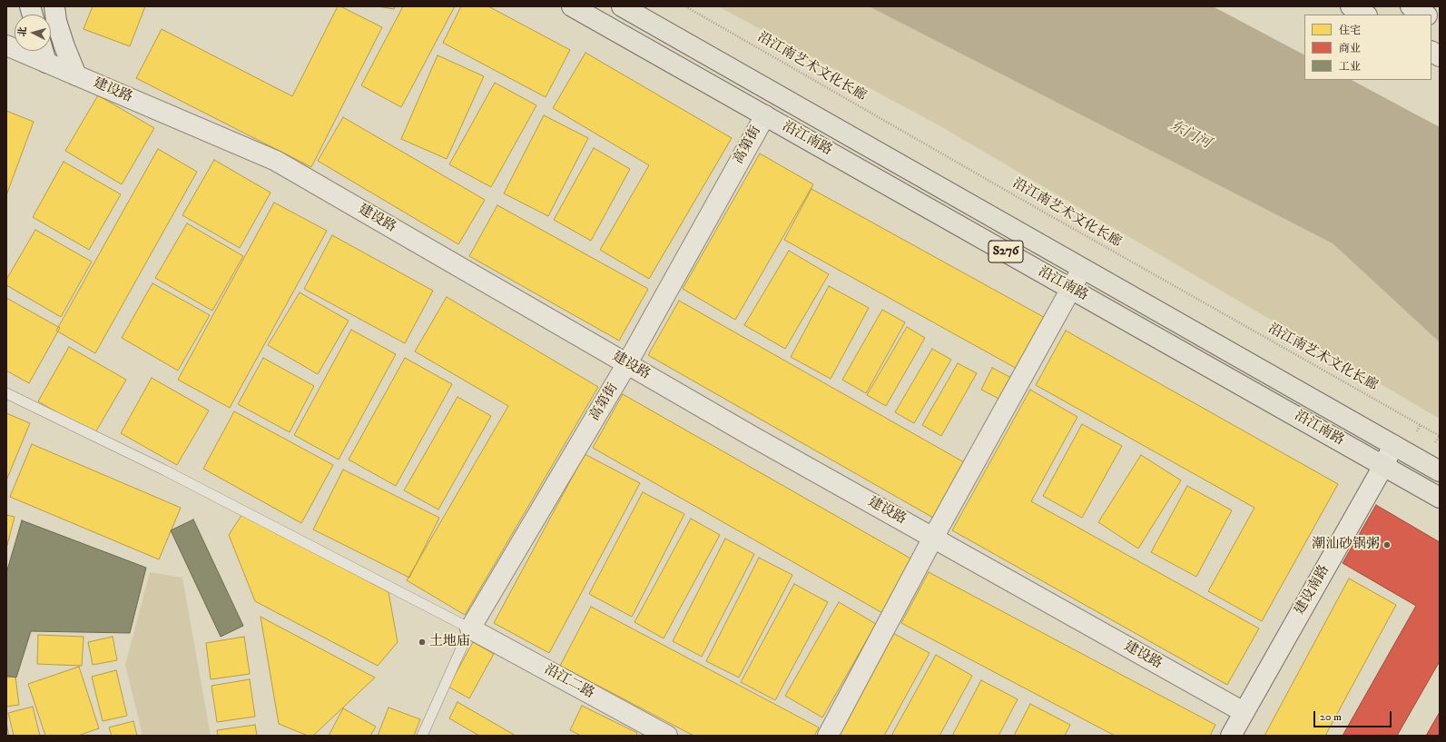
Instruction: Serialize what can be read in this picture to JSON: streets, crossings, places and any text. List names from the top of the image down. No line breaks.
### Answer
{"streets":{"main road":["沿江南路","S276"],"street":["建设路","高第街","建设南路","沿江二路"],"path":["沿江南艺术文化长廊"]},"crossings":[["建设路","高第街"],["建设路","建设南路"],["沿江南路","高第街"],["沿江南路","建设南路"],["高第街","沿江二路"]],"water":["东门河"],"places":["潮汕砂锅粥","土地庙"],"legend":["住宅","商业","工业"],"scale_bar":"20 m","north":"left"}
